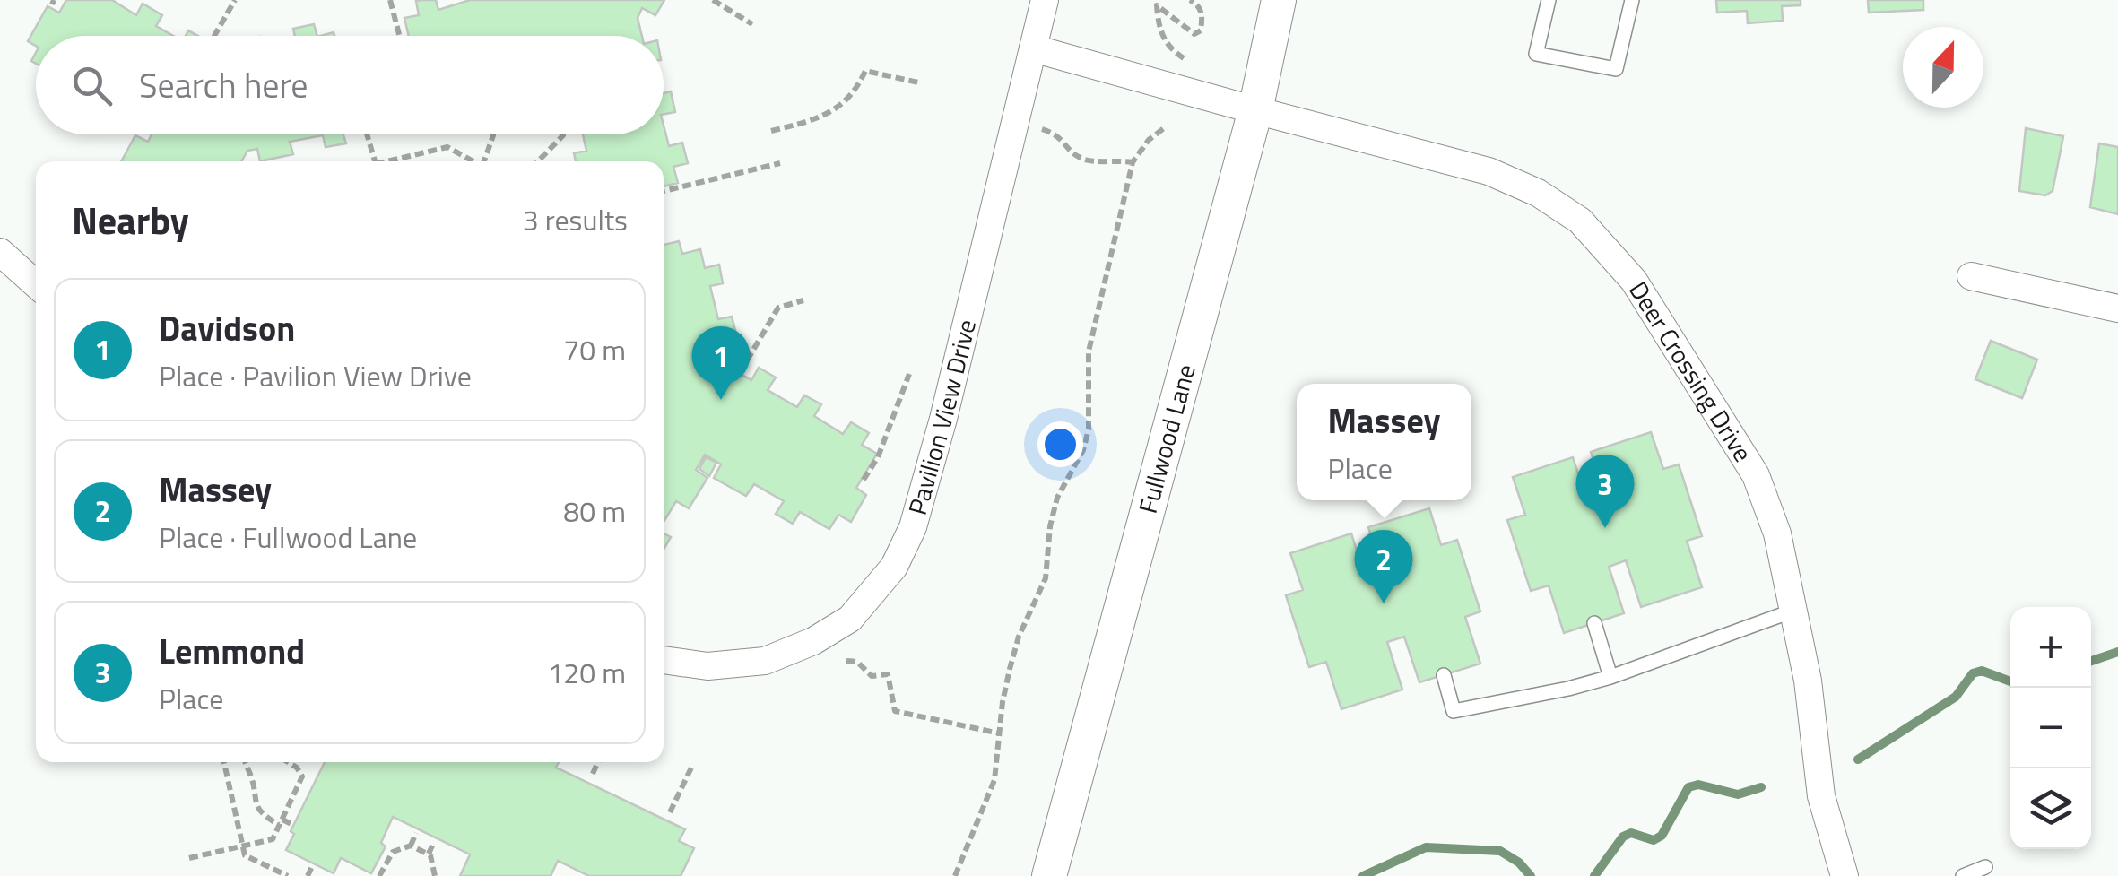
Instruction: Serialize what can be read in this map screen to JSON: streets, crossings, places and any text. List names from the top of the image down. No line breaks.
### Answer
{"streets":{"street":["Deer Crossing Drive","Pavilion View Drive","Fullwood Lane"]},"crossings":[["Deer Crossing Drive","Pavilion View Drive"],["Deer Crossing Drive","Fullwood Lane"]],"north":"top","page":{"search":"Search here","heading":["Nearby","3 results"],"list":[{"mark":"1","name":"Davidson","note":"Place · Pavilion View Drive","value":"70 m"},{"mark":"2","name":"Massey","note":"Place · Fullwood Lane","value":"80 m"},{"mark":"3","name":"Lemmond","note":"Place","value":"120 m"}],"pins":["1","3","2"],"popup":["Massey","Place"],"map_buttons":["+","−"]}}
